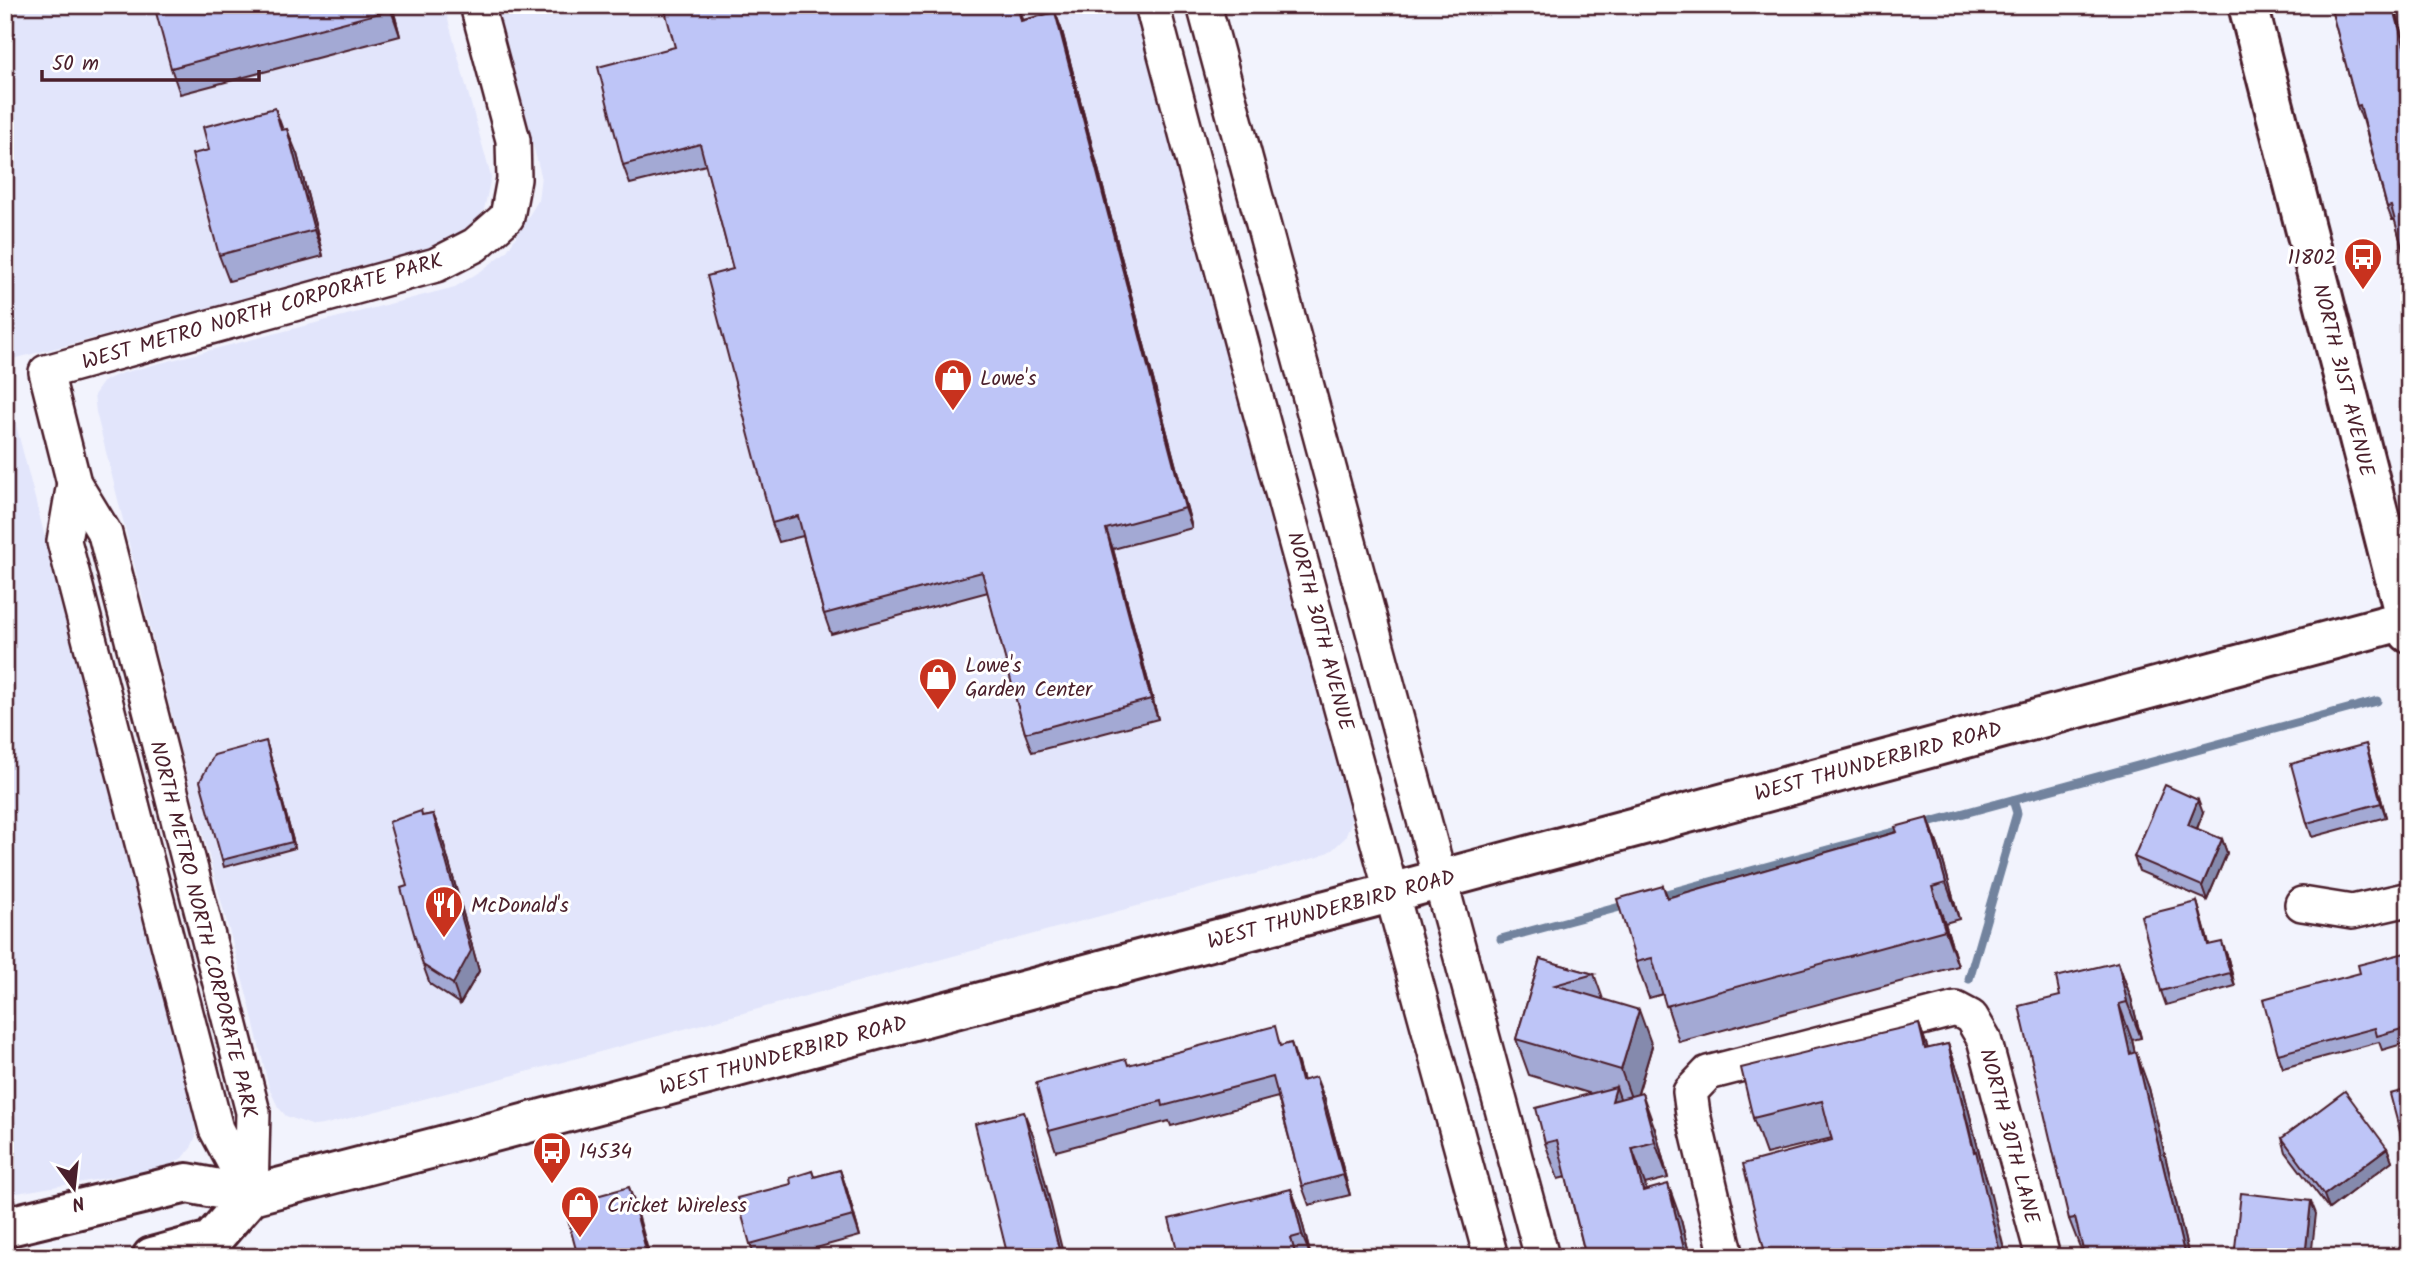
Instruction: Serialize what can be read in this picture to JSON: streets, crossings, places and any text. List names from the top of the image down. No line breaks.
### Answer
{"streets":{"main road":["NORTH 31ST AVENUE","WEST THUNDERBIRD ROAD"],"street":["WEST METRO NORTH CORPORATE PARK","NORTH 30TH AVENUE","NORTH METRO NORTH CORPORATE PARK","NORTH 30TH LANE"]},"crossings":[["WEST METRO NORTH CORPORATE PARK","NORTH METRO NORTH CORPORATE PARK"],["NORTH 31ST AVENUE","WEST THUNDERBIRD ROAD"],["NORTH 30TH AVENUE","WEST THUNDERBIRD ROAD"],["WEST THUNDERBIRD ROAD","NORTH METRO NORTH CORPORATE PARK"]],"places":{"bus stop":["11802","14534"],"shop":["Lowe's","Lowe's Garden Center","Cricket Wireless"],"restaurant":["McDonald's"]},"scale_bar":"50 m","north":"bottom"}
